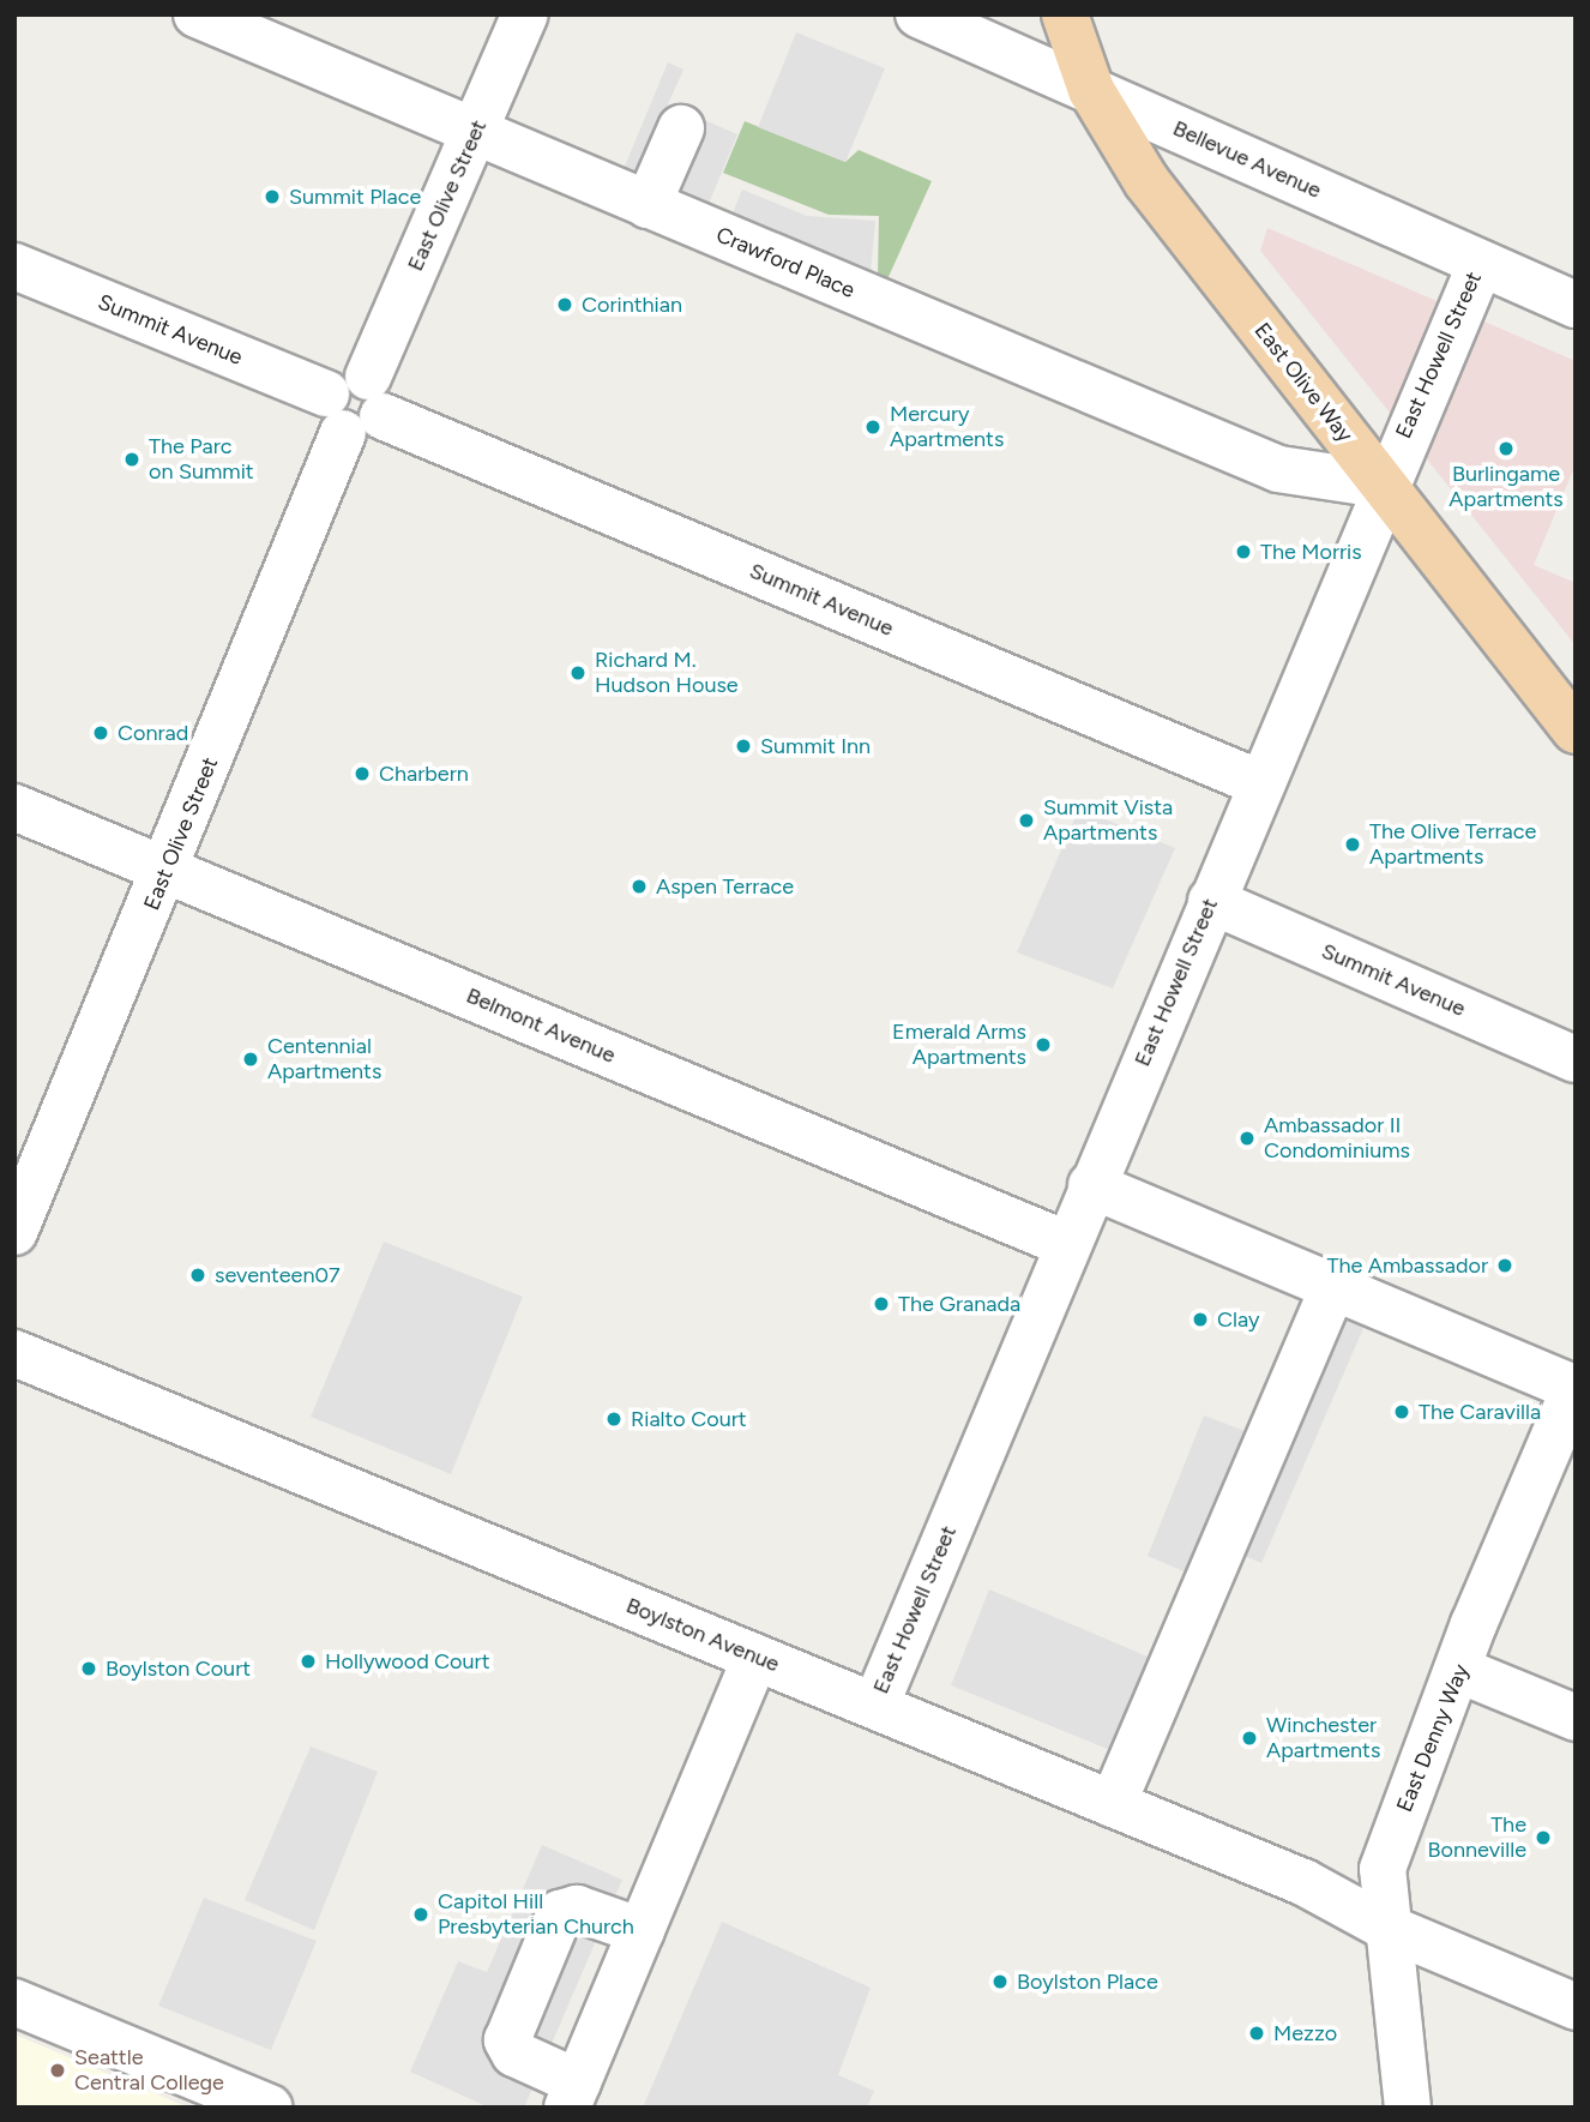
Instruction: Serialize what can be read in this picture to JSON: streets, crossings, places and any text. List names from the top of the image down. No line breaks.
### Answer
{"streets":{"main road":["East Olive Way"],"street":["Bellevue Avenue","East Olive Street","Crawford Place","Summit Avenue","East Howell Street","Belmont Avenue","Boylston Avenue","East Denny Way"]},"crossings":[["Bellevue Avenue","East Howell Street"],["Bellevue Avenue","East Olive Way"],["East Olive Street","Crawford Place"],["East Olive Street","Summit Avenue"],["East Olive Street","Belmont Avenue"],["Crawford Place","East Howell Street"],["Crawford Place","East Olive Way"],["Summit Avenue","East Howell Street"],["East Howell Street","East Olive Way"],["East Howell Street","Belmont Avenue"],["East Howell Street","Boylston Avenue"],["Boylston Avenue","East Denny Way"]],"places":["Summit Place","Corinthian","Mercury Apartments","Burlingame Apartments","The Parc on Summit","The Morris","Richard M. Hudson House","Conrad","Summit Inn","Charbern","Summit Vista Apartments","The Olive Terrace Apartments","Aspen Terrace","Emerald Arms Apartments","Centennial Apartments","Ambassador II Condominiums","The Ambassador","seventeen07","The Granada","Clay","The Caravilla","Rialto Court","Hollywood Court","Boylston Court","Winchester Apartments","The Bonneville","Capitol Hill Presbyterian Church","Boylston Place","Mezzo","Seattle Central College"]}
